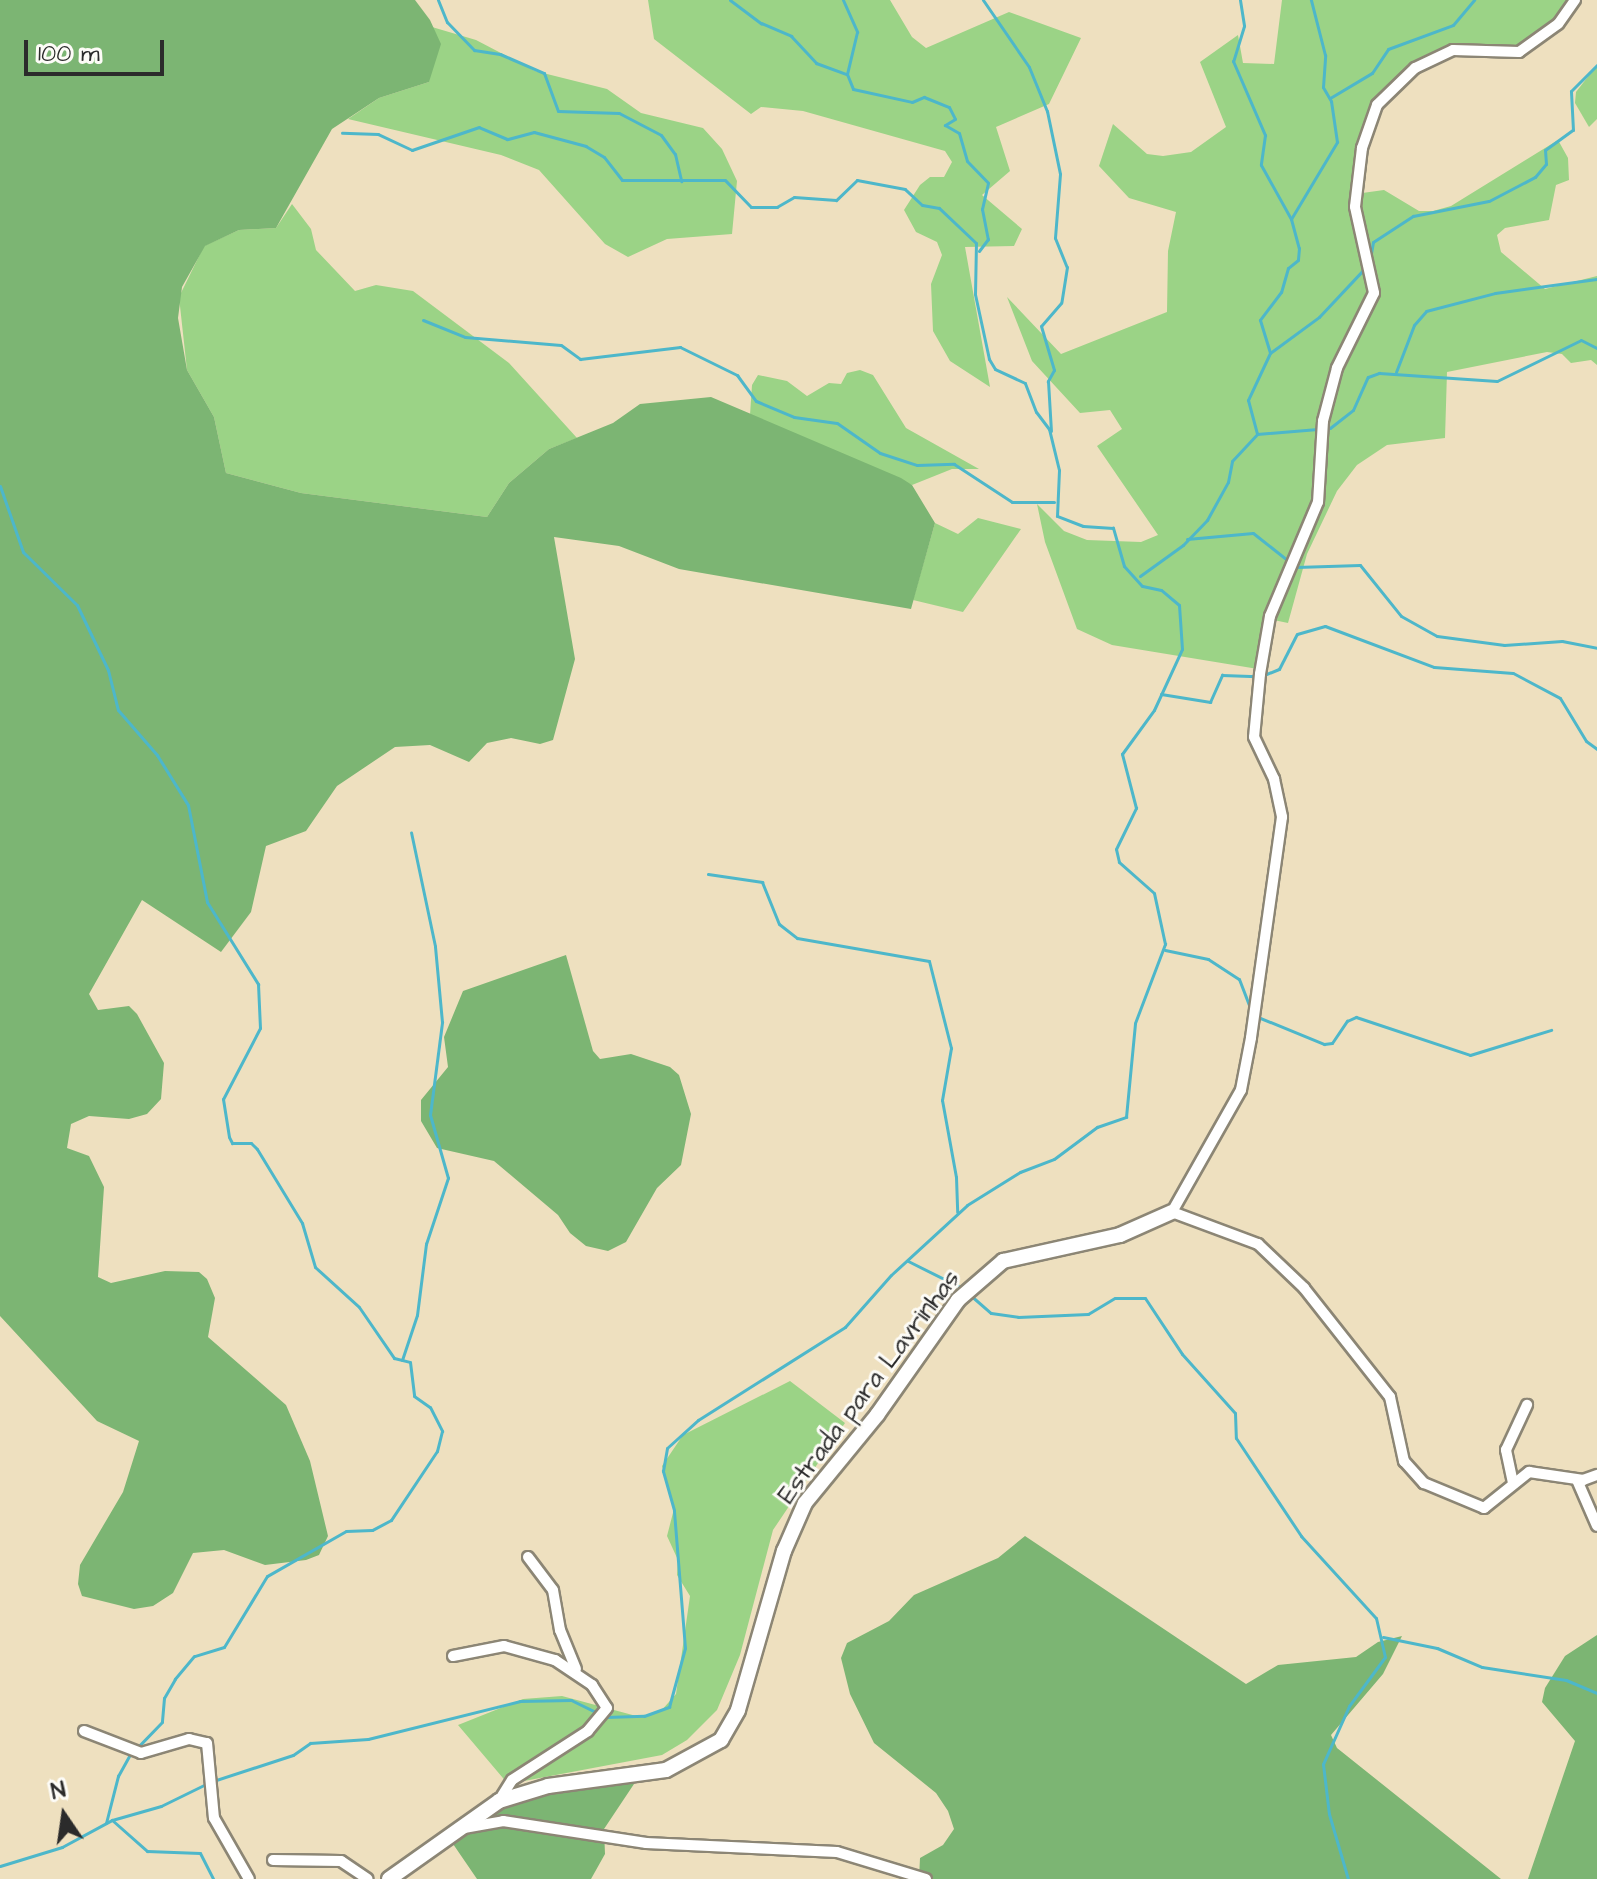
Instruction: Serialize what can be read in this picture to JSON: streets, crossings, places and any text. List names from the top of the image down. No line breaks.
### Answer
{"streets":{"street":["Estrada para Lavrinhas"]},"scale_bar":"100 m","north":"top"}
